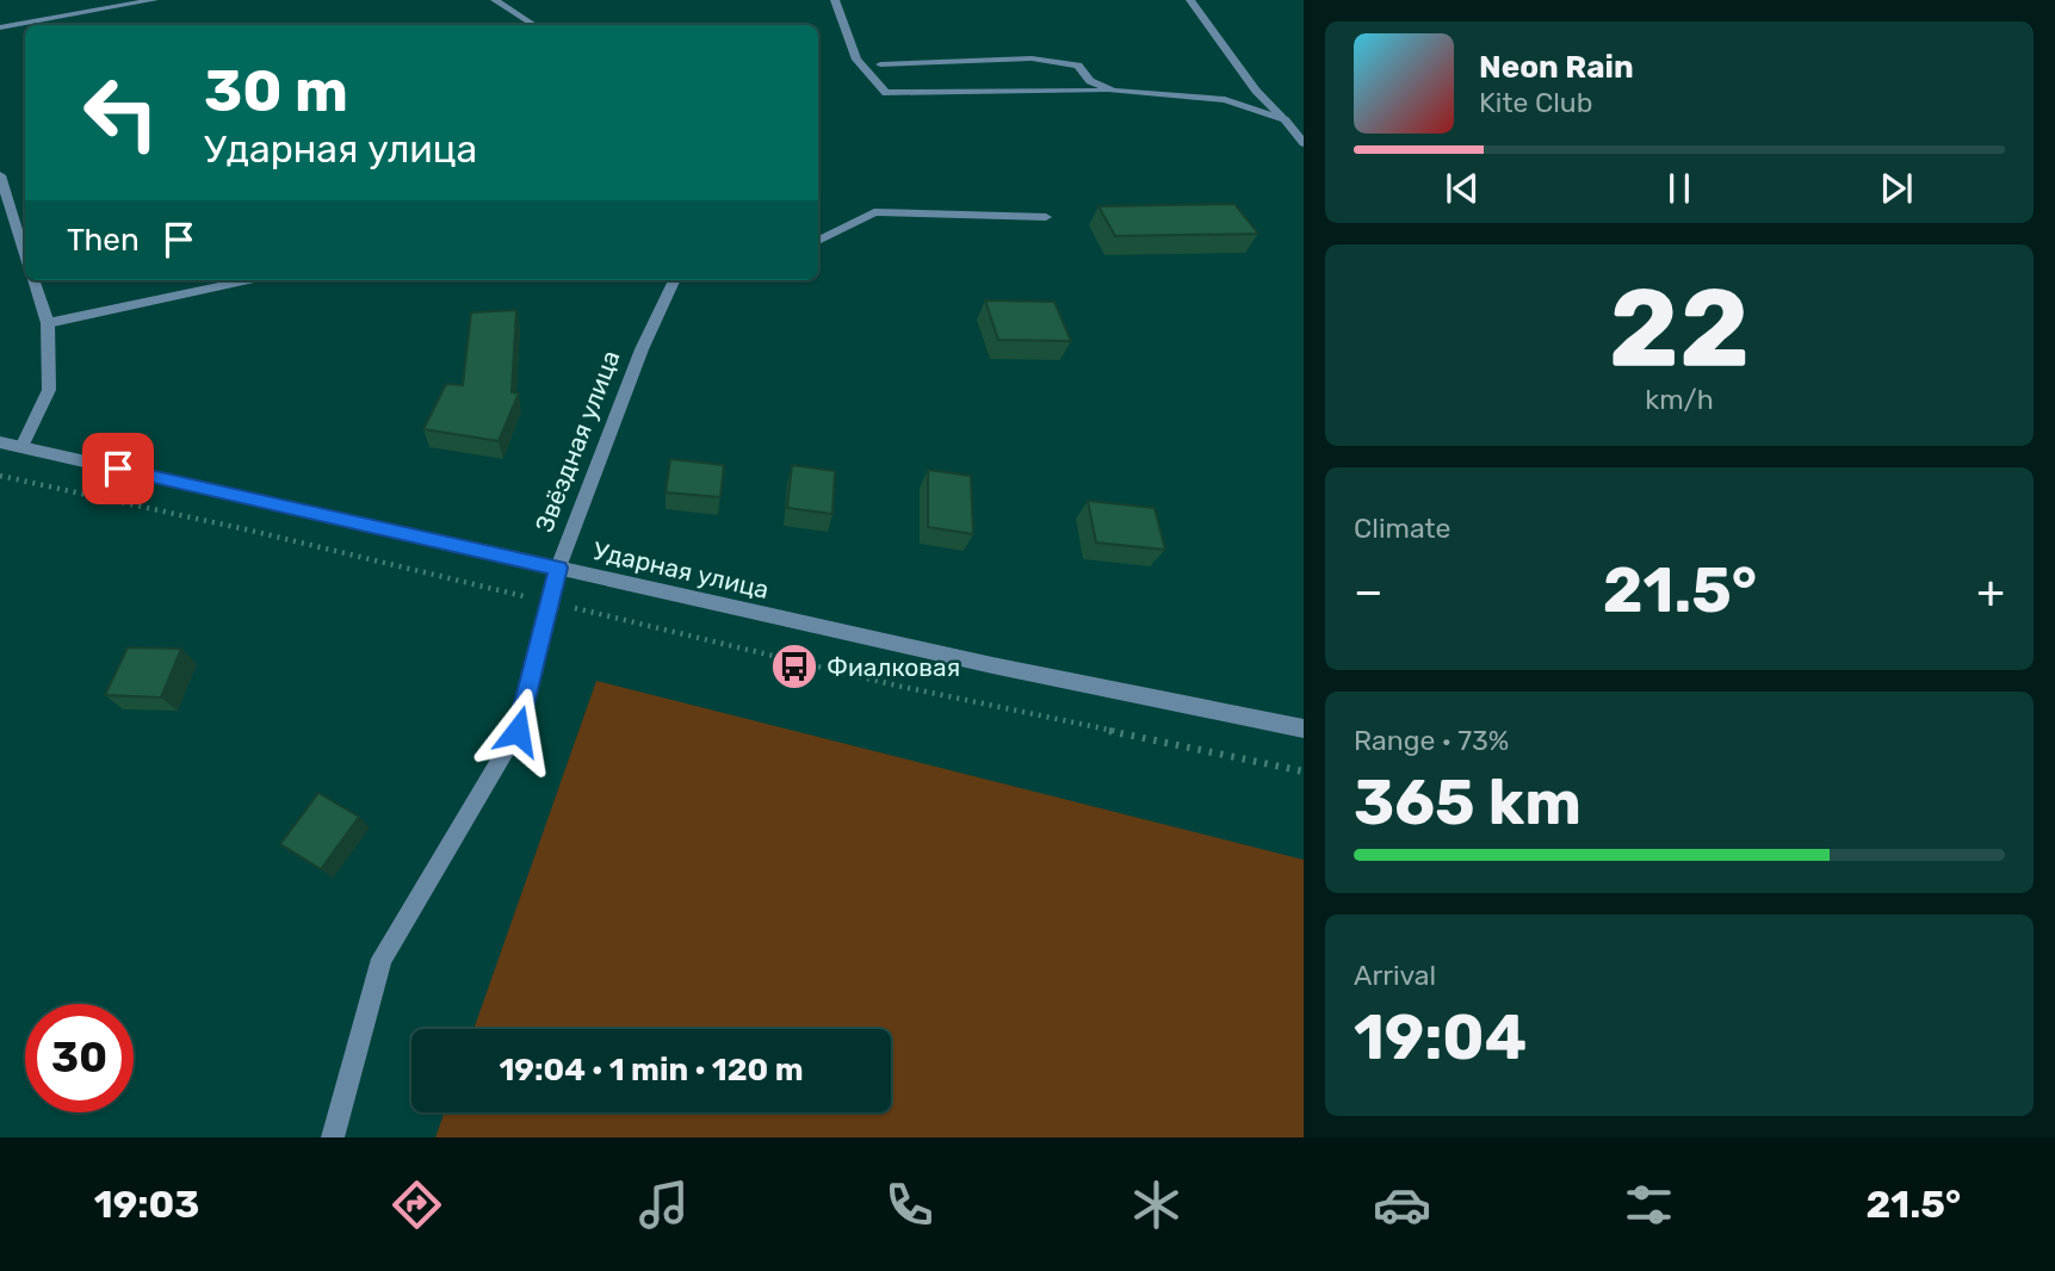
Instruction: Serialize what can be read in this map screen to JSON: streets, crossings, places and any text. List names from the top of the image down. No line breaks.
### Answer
{"streets":{"street":["Звёздная улица","Ударная улица"]},"crossings":[["Звёздная улица","Ударная улица"]],"places":{"bus stop":["Фиалковая"]},"page":{"turn":["30 m","Ударная улица"],"song":["Neon Rain","Kite Club"],"then":"Then","tile":[["22","km/h"],"Climate",["Range · 73%","365 km"],["Arrival","19:04"]],"heat":["−","21.5°","+"],"limit":"30","trip":"19:04 · 1 min · 120 m","tabs":["19:03","21.5°"]}}
